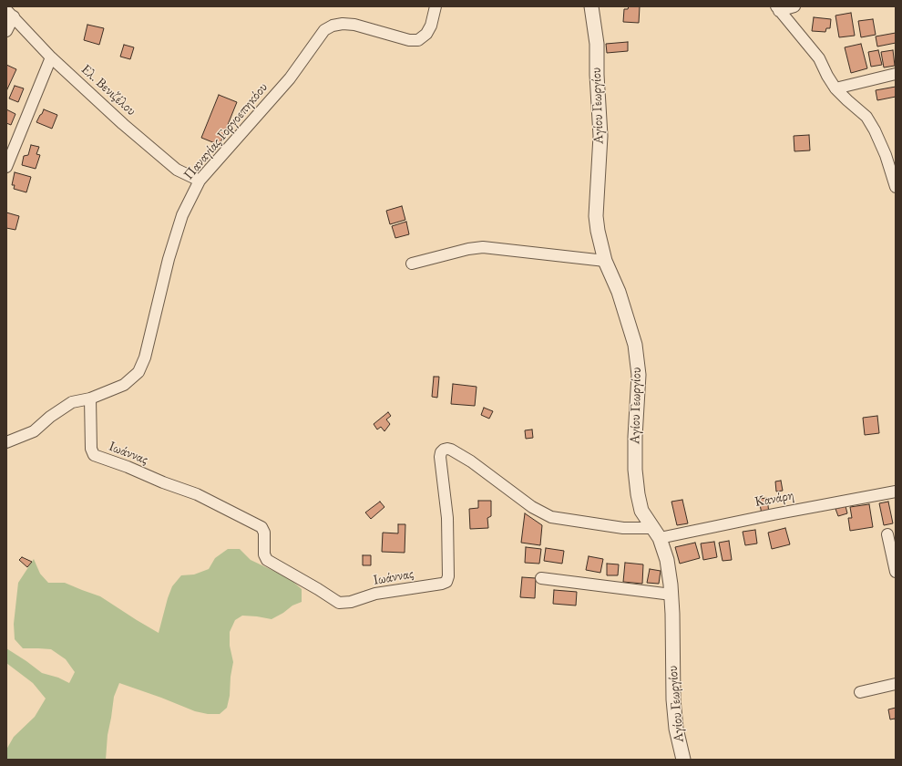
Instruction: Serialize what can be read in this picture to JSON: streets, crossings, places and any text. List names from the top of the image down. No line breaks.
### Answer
{"streets":{"street":["Ελ. Βενιζέλου","Αγίου Γεωργίου","Παναγίας Γοργοεπηκόου","Ιωάννας","Κανάρη"]},"crossings":[["Ελ. Βενιζέλου","Παναγίας Γοργοεπηκόου"],["Αγίου Γεωργίου","Ιωάννας"],["Αγίου Γεωργίου","Κανάρη"],["Παναγίας Γοργοεπηκόου","Ιωάννας"],["Ιωάννας","Κανάρη"]]}
